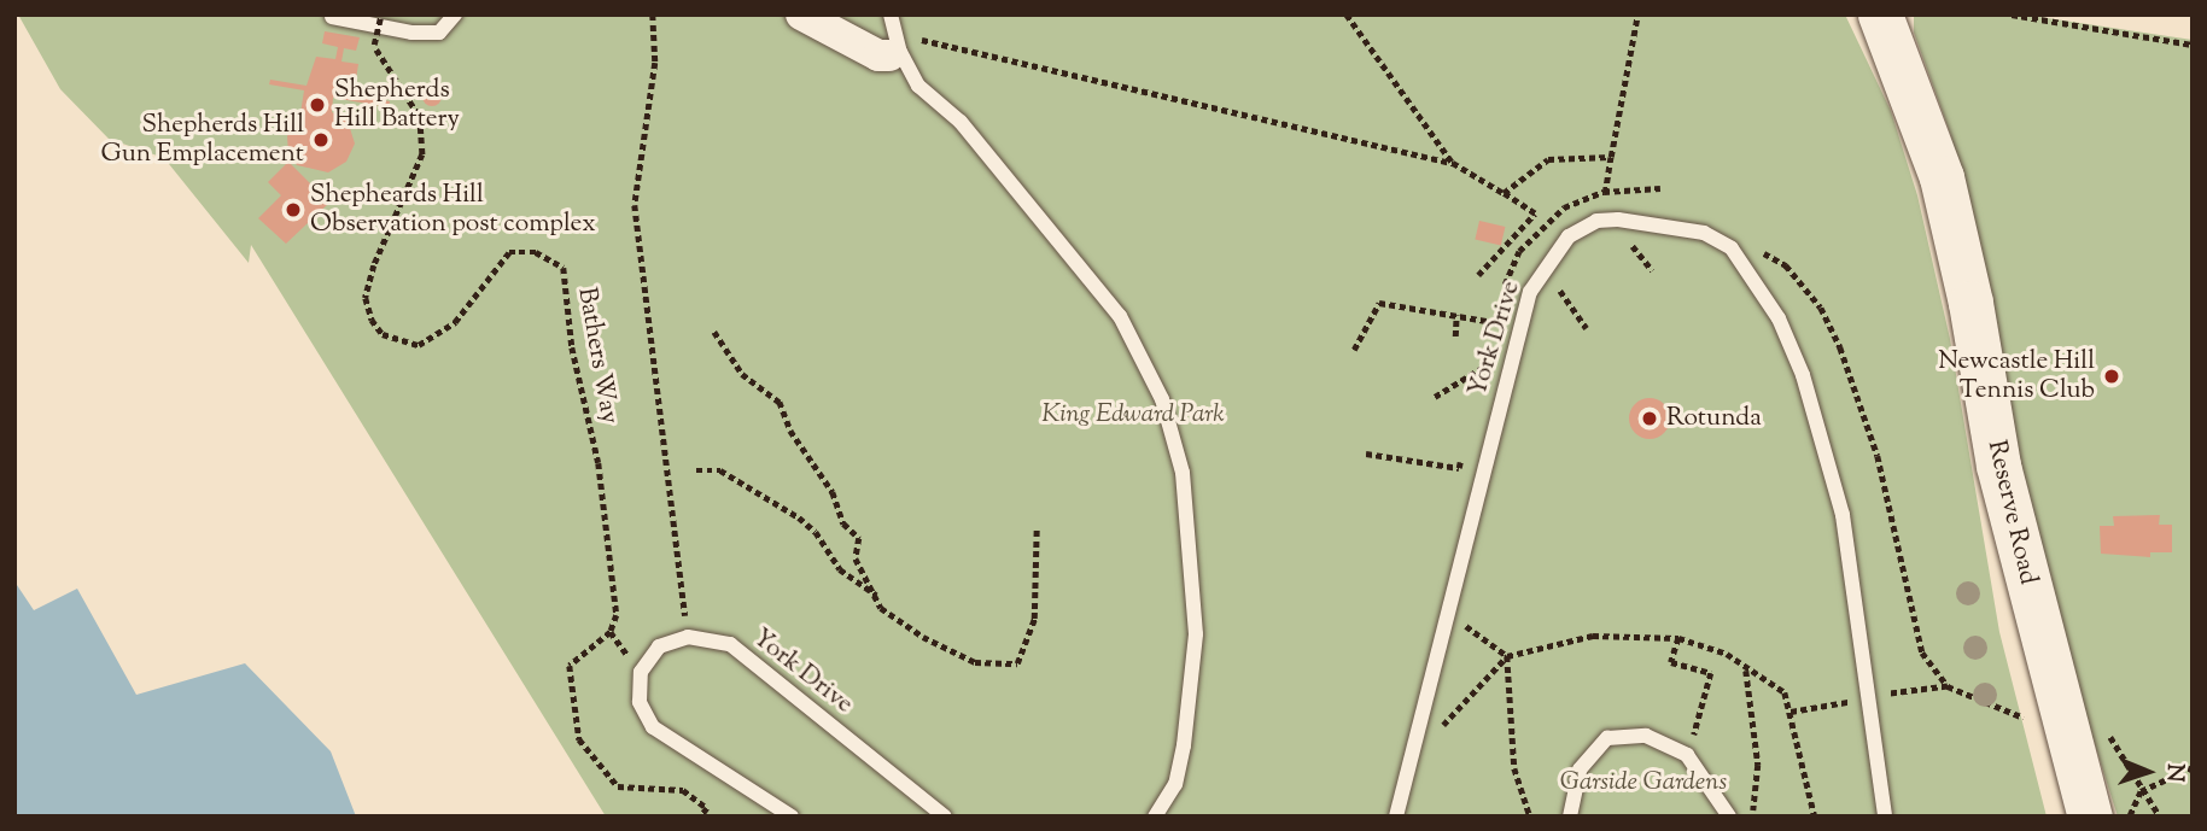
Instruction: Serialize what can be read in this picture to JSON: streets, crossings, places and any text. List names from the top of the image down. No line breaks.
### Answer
{"streets":{"main road":["Reserve Road"],"lane":["York Drive"],"path":["Bathers Way"]},"parks":["King Edward Park","Garside Gardens"],"places":["Shepherds Hill Battery","Shepherds Hill Gun Emplacement","Shepheards Hill Observation post complex","Newcastle Hill Tennis Club","Rotunda"],"north":"right"}
